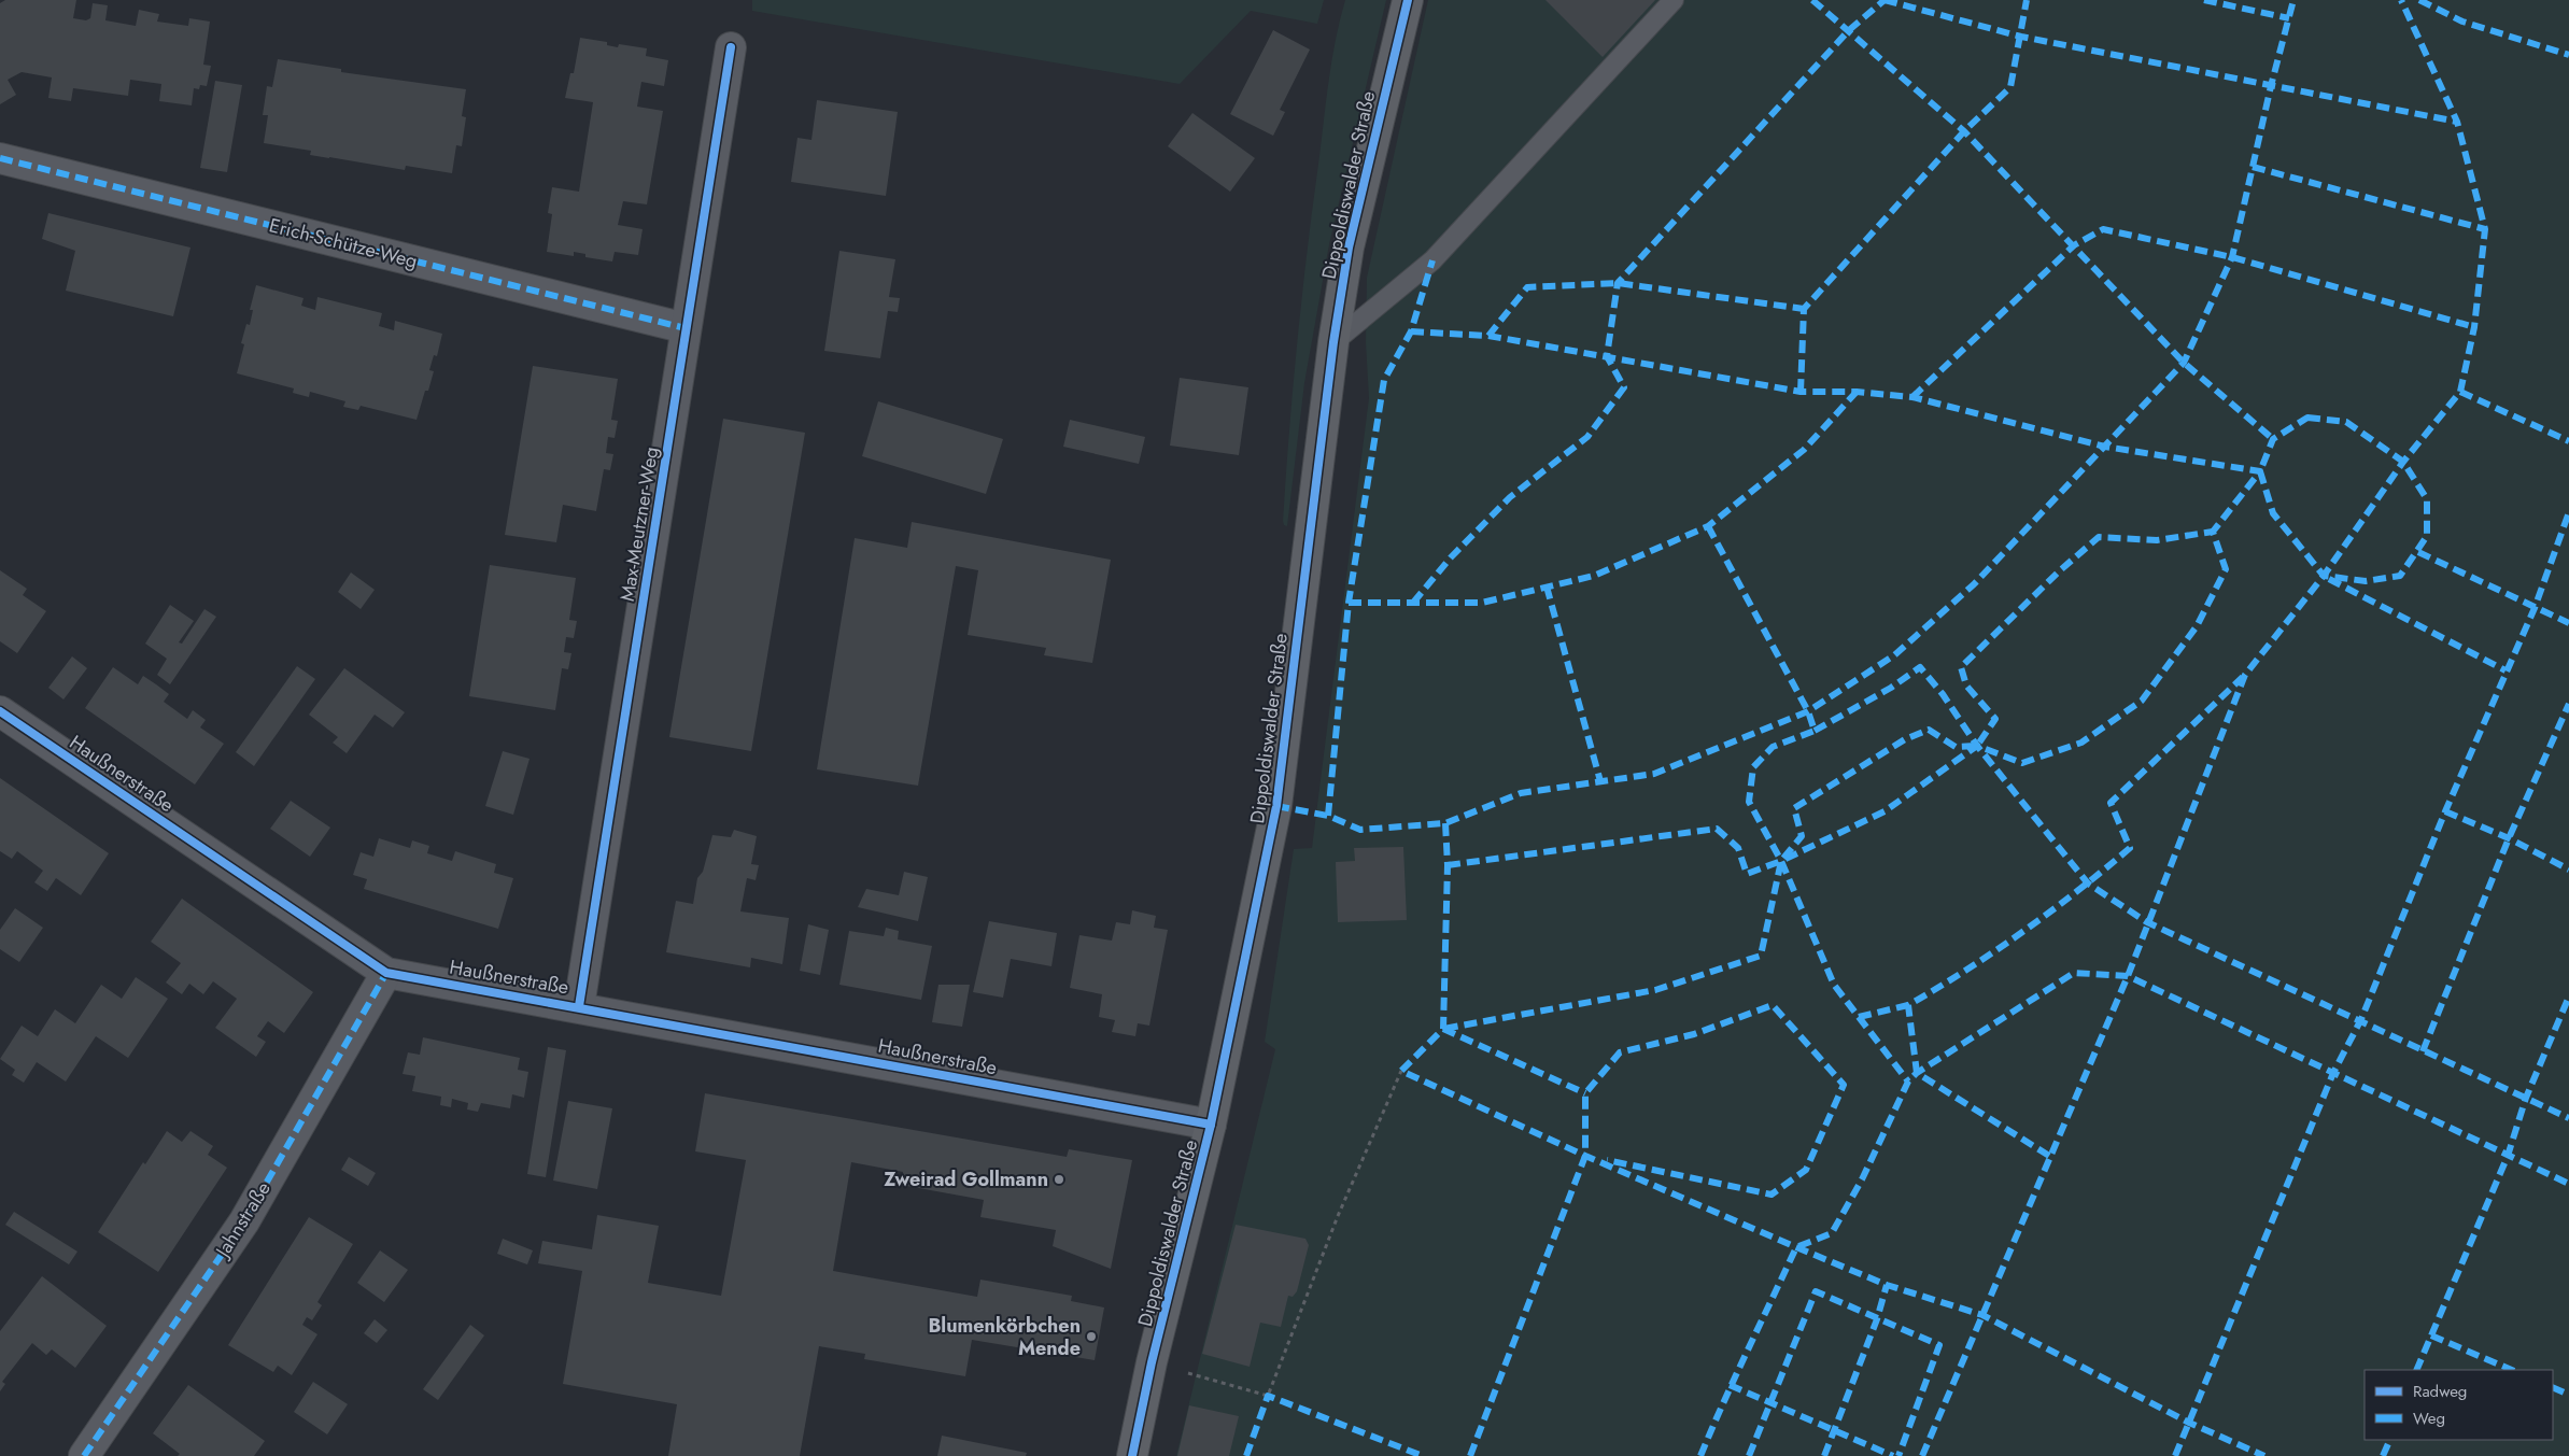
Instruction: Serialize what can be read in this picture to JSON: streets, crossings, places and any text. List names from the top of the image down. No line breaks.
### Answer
{"streets":{"street":["Dippoldiswalder Straße","Erich-Schütze-Weg","Max-Meutzner-Weg","Haußnerstraße","Jahnstraße"]},"crossings":[["Dippoldiswalder Straße","Haußnerstraße"],["Erich-Schütze-Weg","Max-Meutzner-Weg"],["Max-Meutzner-Weg","Haußnerstraße"],["Haußnerstraße","Jahnstraße"]],"places":["Zweirad Gollmann","Blumenkörbchen Mende"],"legend":["Radweg","Weg"]}
